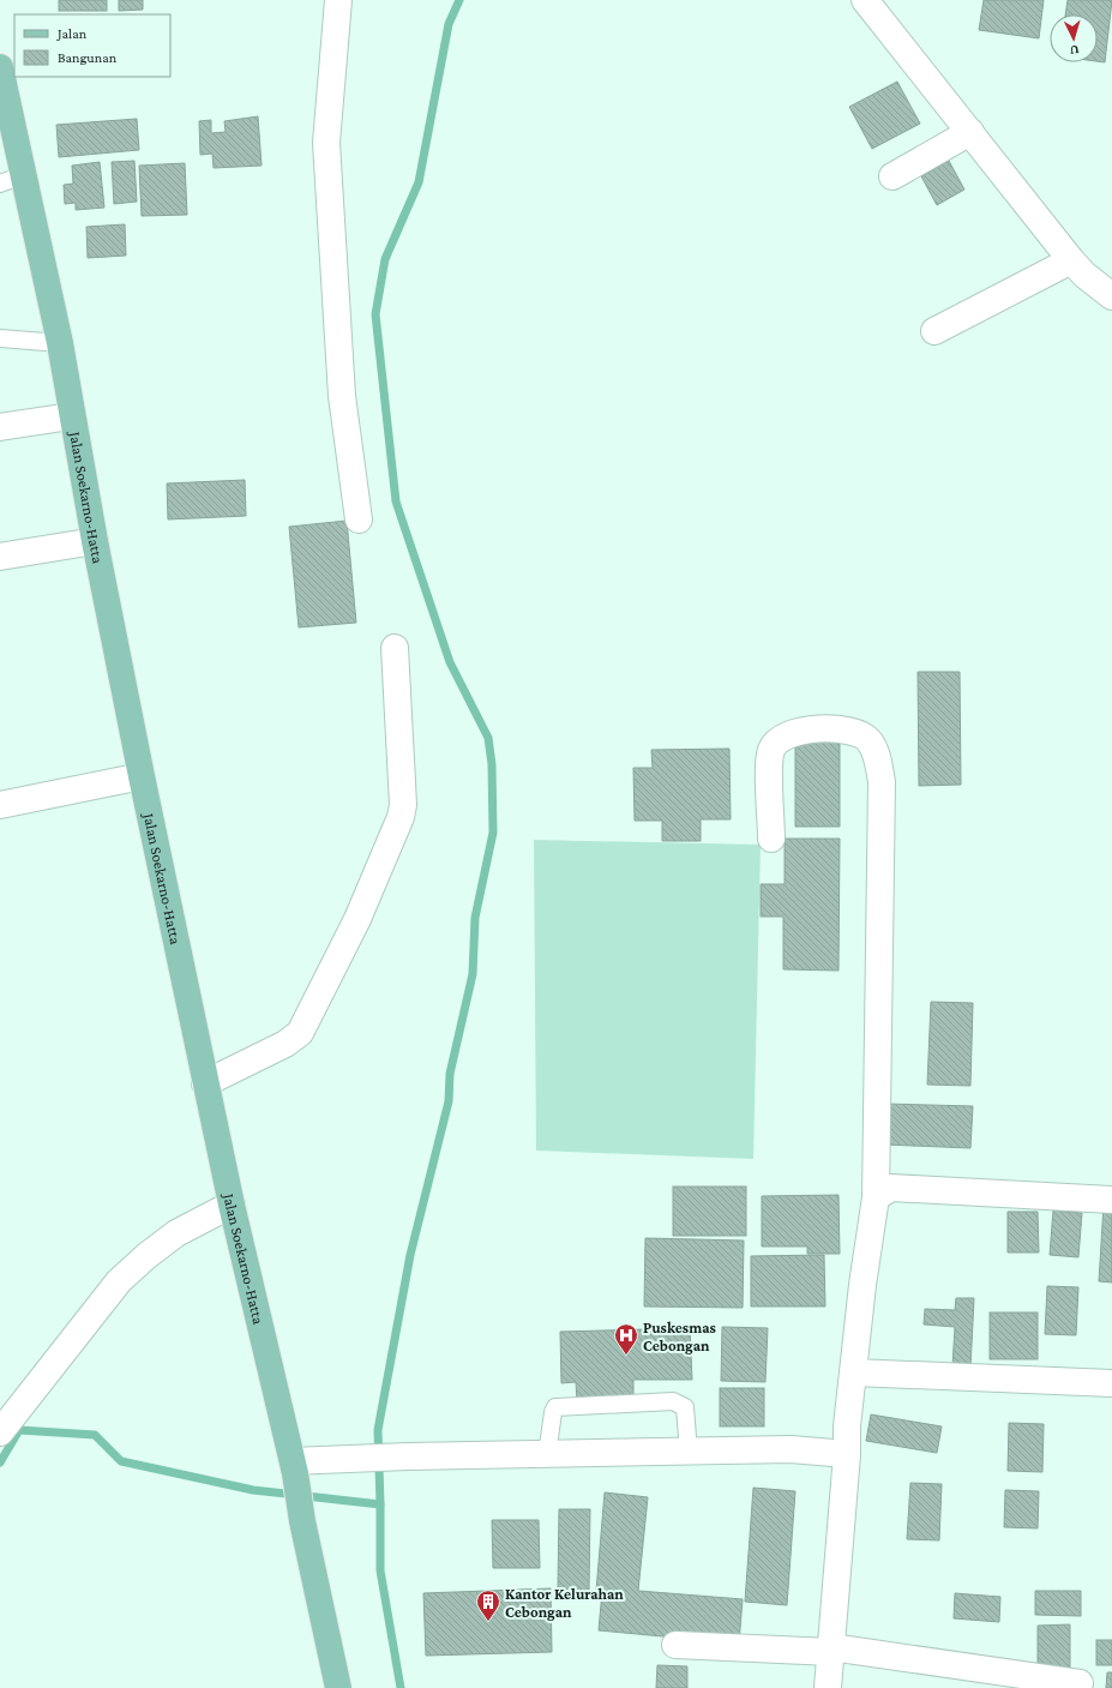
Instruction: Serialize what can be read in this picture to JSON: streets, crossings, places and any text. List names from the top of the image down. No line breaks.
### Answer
{"streets":{"main road":["Jalan Soekarno-Hatta"]},"places":{"hospital":["Puskesmas Cebongan"],"building":["Kantor Kelurahan Cebongan"]},"legend":["Jalan","Bangunan"],"north":"bottom"}
